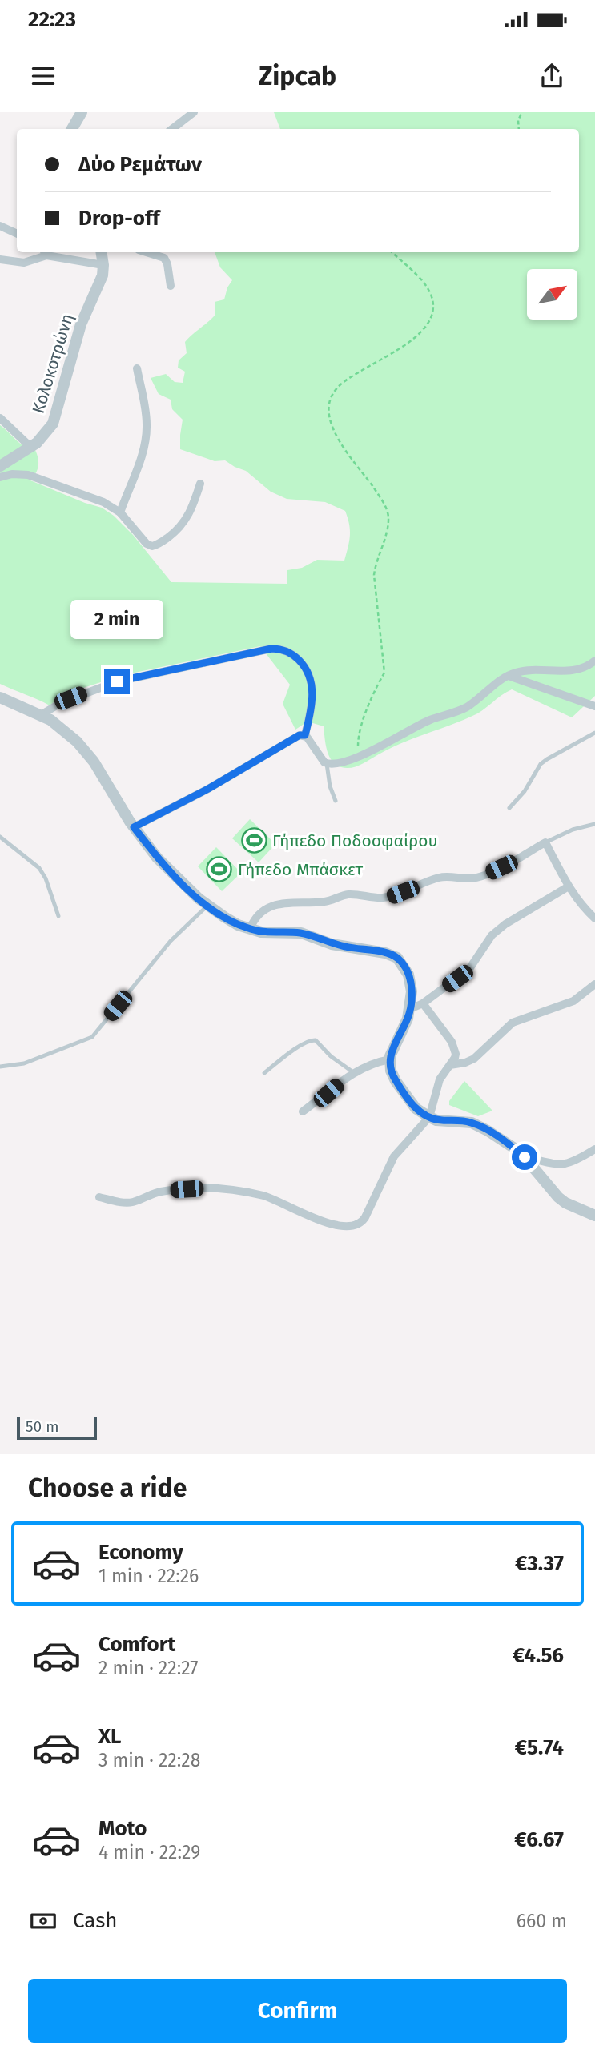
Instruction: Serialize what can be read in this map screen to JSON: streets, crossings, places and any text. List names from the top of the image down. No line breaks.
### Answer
{"streets":{"street":["Κολοκοτρώνη"]},"places":{"sports":["Γήπεδο Ποδοσφαίρου","Γήπεδο Μπάσκετ"]},"scale_bar":"50 m","north":"top right","page":{"status":"22:23","header":"Zipcab","banner":["Δύο Ρεμάτων","Drop-off"],"bubble":"2 min","scale":"50 m","heading":"Choose a ride","list":[{"name":"Economy","note":"1 min · 22:26","value":"€3.37"},{"name":"Comfort","note":"2 min · 22:27","value":"€4.56"},{"name":"XL","note":"3 min · 22:28","value":"€5.74"},{"name":"Moto","note":"4 min · 22:29","value":"€6.67"}],"pay":["Cash","660 m"],"buttons":"Confirm"}}
